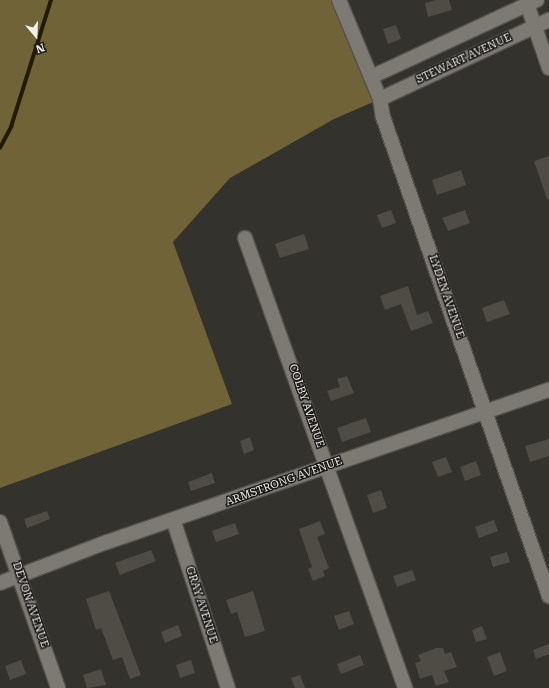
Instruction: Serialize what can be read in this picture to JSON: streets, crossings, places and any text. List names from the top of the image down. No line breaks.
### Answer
{"streets":{"street":["STEWART AVENUE","LYDEN AVENUE","COLBY AVENUE","ARMSTRONG AVENUE","DEVON AVENUE","GRAY AVENUE"]},"crossings":[["STEWART AVENUE","LYDEN AVENUE"],["LYDEN AVENUE","ARMSTRONG AVENUE"],["COLBY AVENUE","ARMSTRONG AVENUE"],["ARMSTRONG AVENUE","DEVON AVENUE"],["ARMSTRONG AVENUE","GRAY AVENUE"]],"north":"bottom"}
